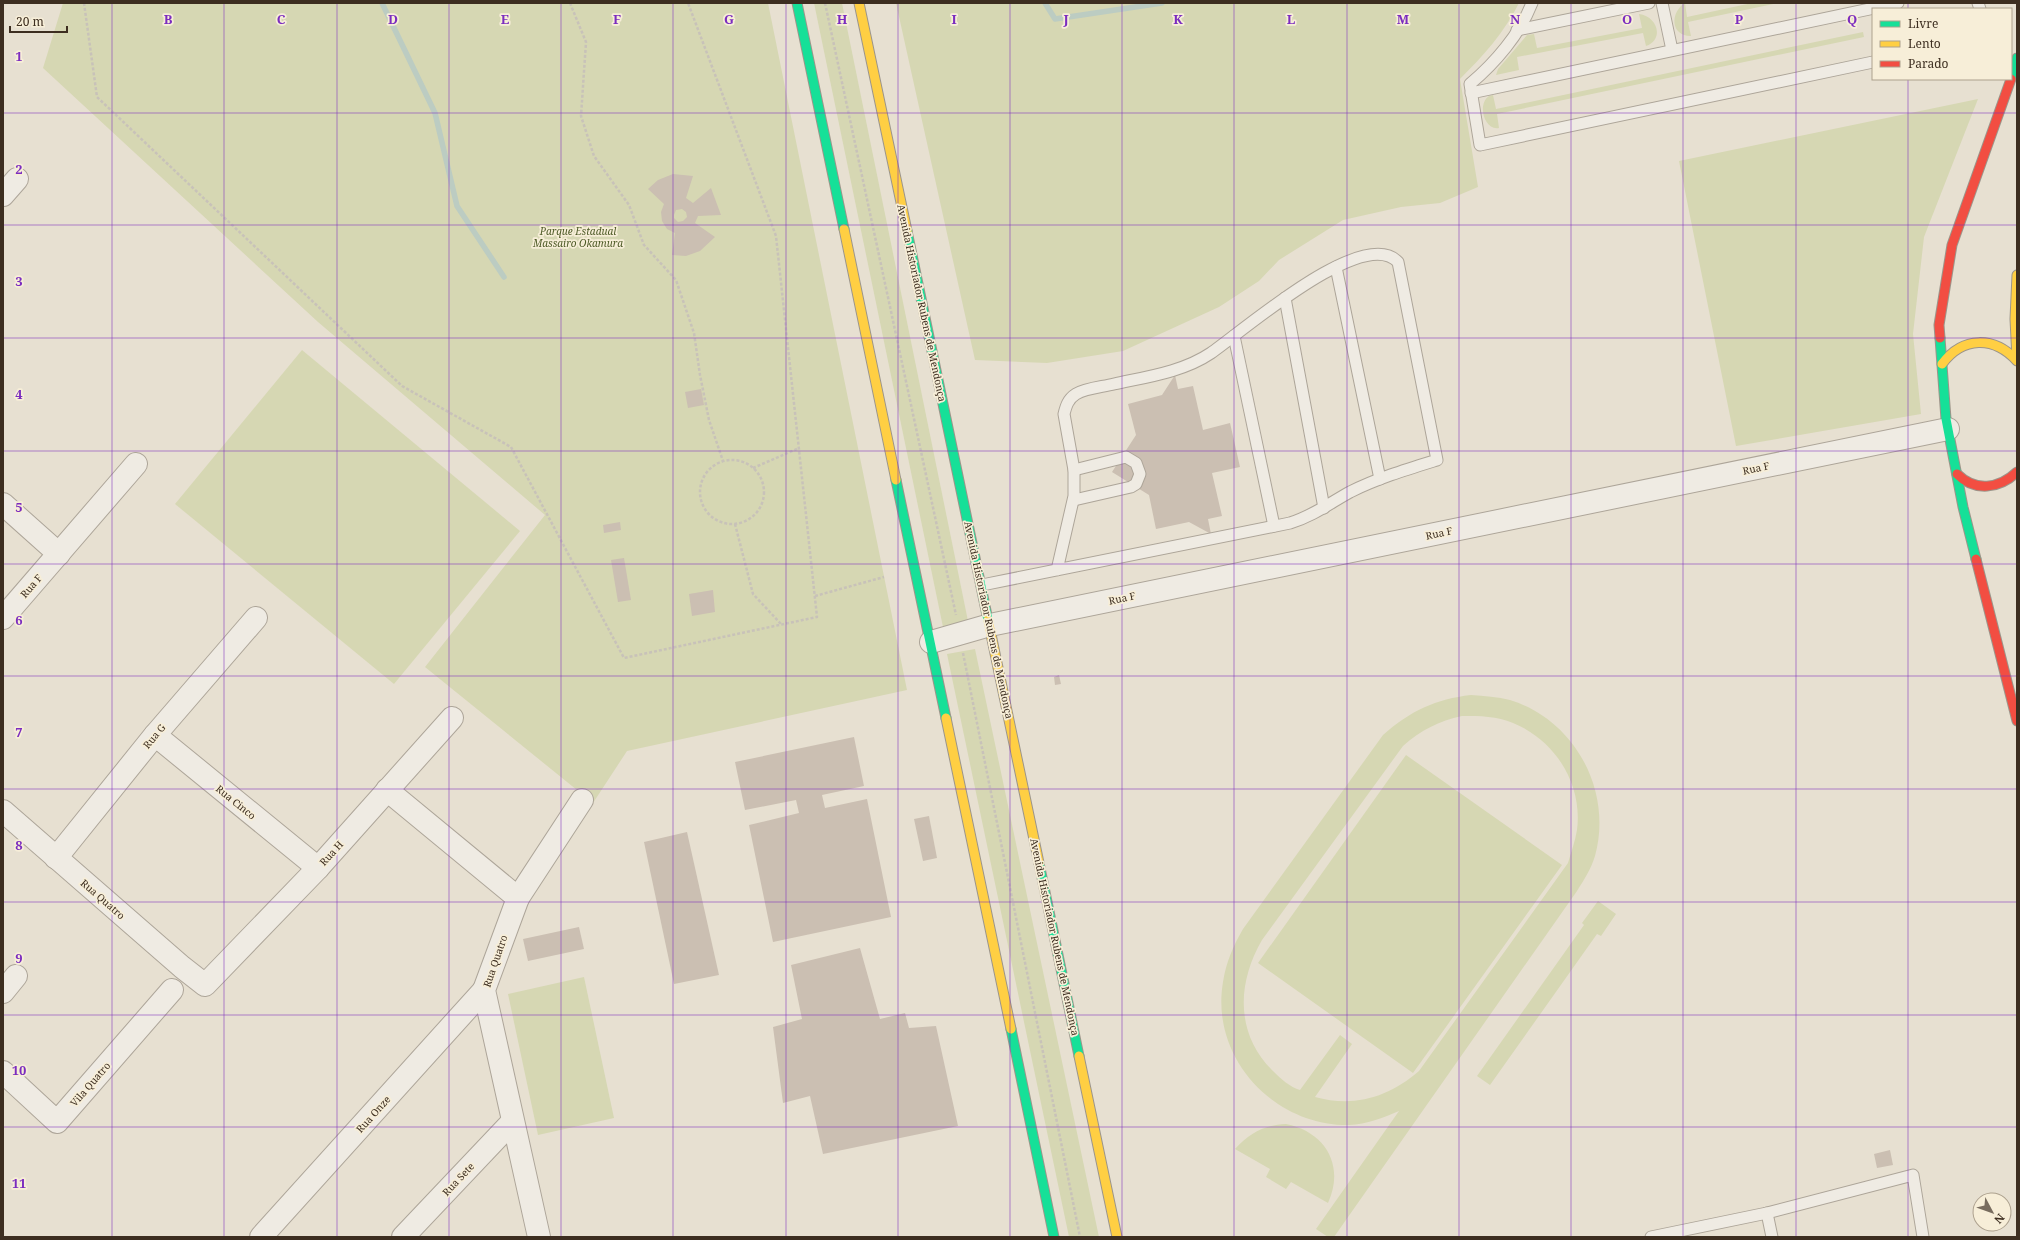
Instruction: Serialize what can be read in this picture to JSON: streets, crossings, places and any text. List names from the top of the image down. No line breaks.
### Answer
{"streets":{"main road":["Avenida Historiador Rubens de Mendonça"],"street":["Rua F","Rua G","Rua Cinco","Rua H","Rua Quatro","Vila Quatro","Rua Onze","Rua Sete"]},"crossings":[["Avenida Historiador Rubens de Mendonça","Rua F"],["Rua G","Rua Cinco"],["Rua G","Rua Quatro"],["Rua Cinco","Rua H"],["Rua H","Rua Quatro"],["Rua Quatro","Rua Onze"],["Rua Quatro","Rua Sete"]],"parks":["Parque Estadual Massairo Okamura"],"legend":["Livre","Lento","Parado"],"scale_bar":"20 m","north":"bottom right","grid":{"columns":["B","C","D","E","F","G","H","I","J","K","L","M","N","O","P","Q"],"rows":["1","2","3","4","5","6","7","8","9","10","11"]}}
